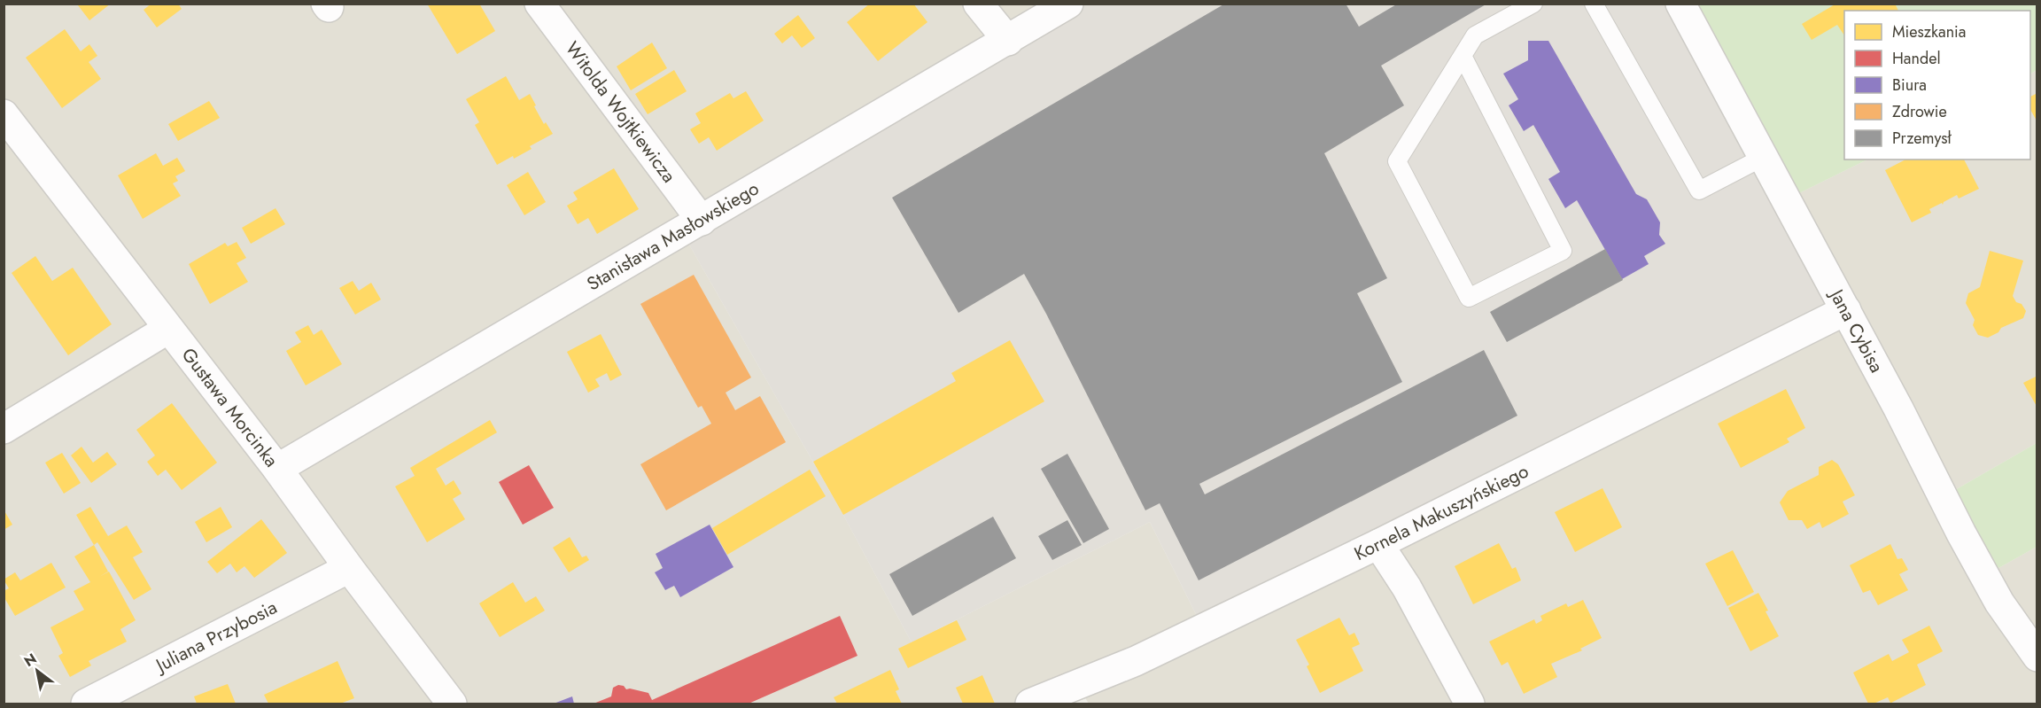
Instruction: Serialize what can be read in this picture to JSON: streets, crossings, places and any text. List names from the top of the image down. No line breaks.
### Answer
{"streets":{"street":["Witolda Wojtkiewicza","Stanisława Masłowskiego","Jana Cybisa","Gustawa Morcinka","Kornela Makuszyńskiego","Juliana Przybosia"]},"crossings":[["Witolda Wojtkiewicza","Stanisława Masłowskiego"],["Stanisława Masłowskiego","Gustawa Morcinka"],["Jana Cybisa","Kornela Makuszyńskiego"],["Gustawa Morcinka","Juliana Przybosia"]],"legend":["Mieszkania","Handel","Biura","Zdrowie","Przemysł"],"north":"top left"}
